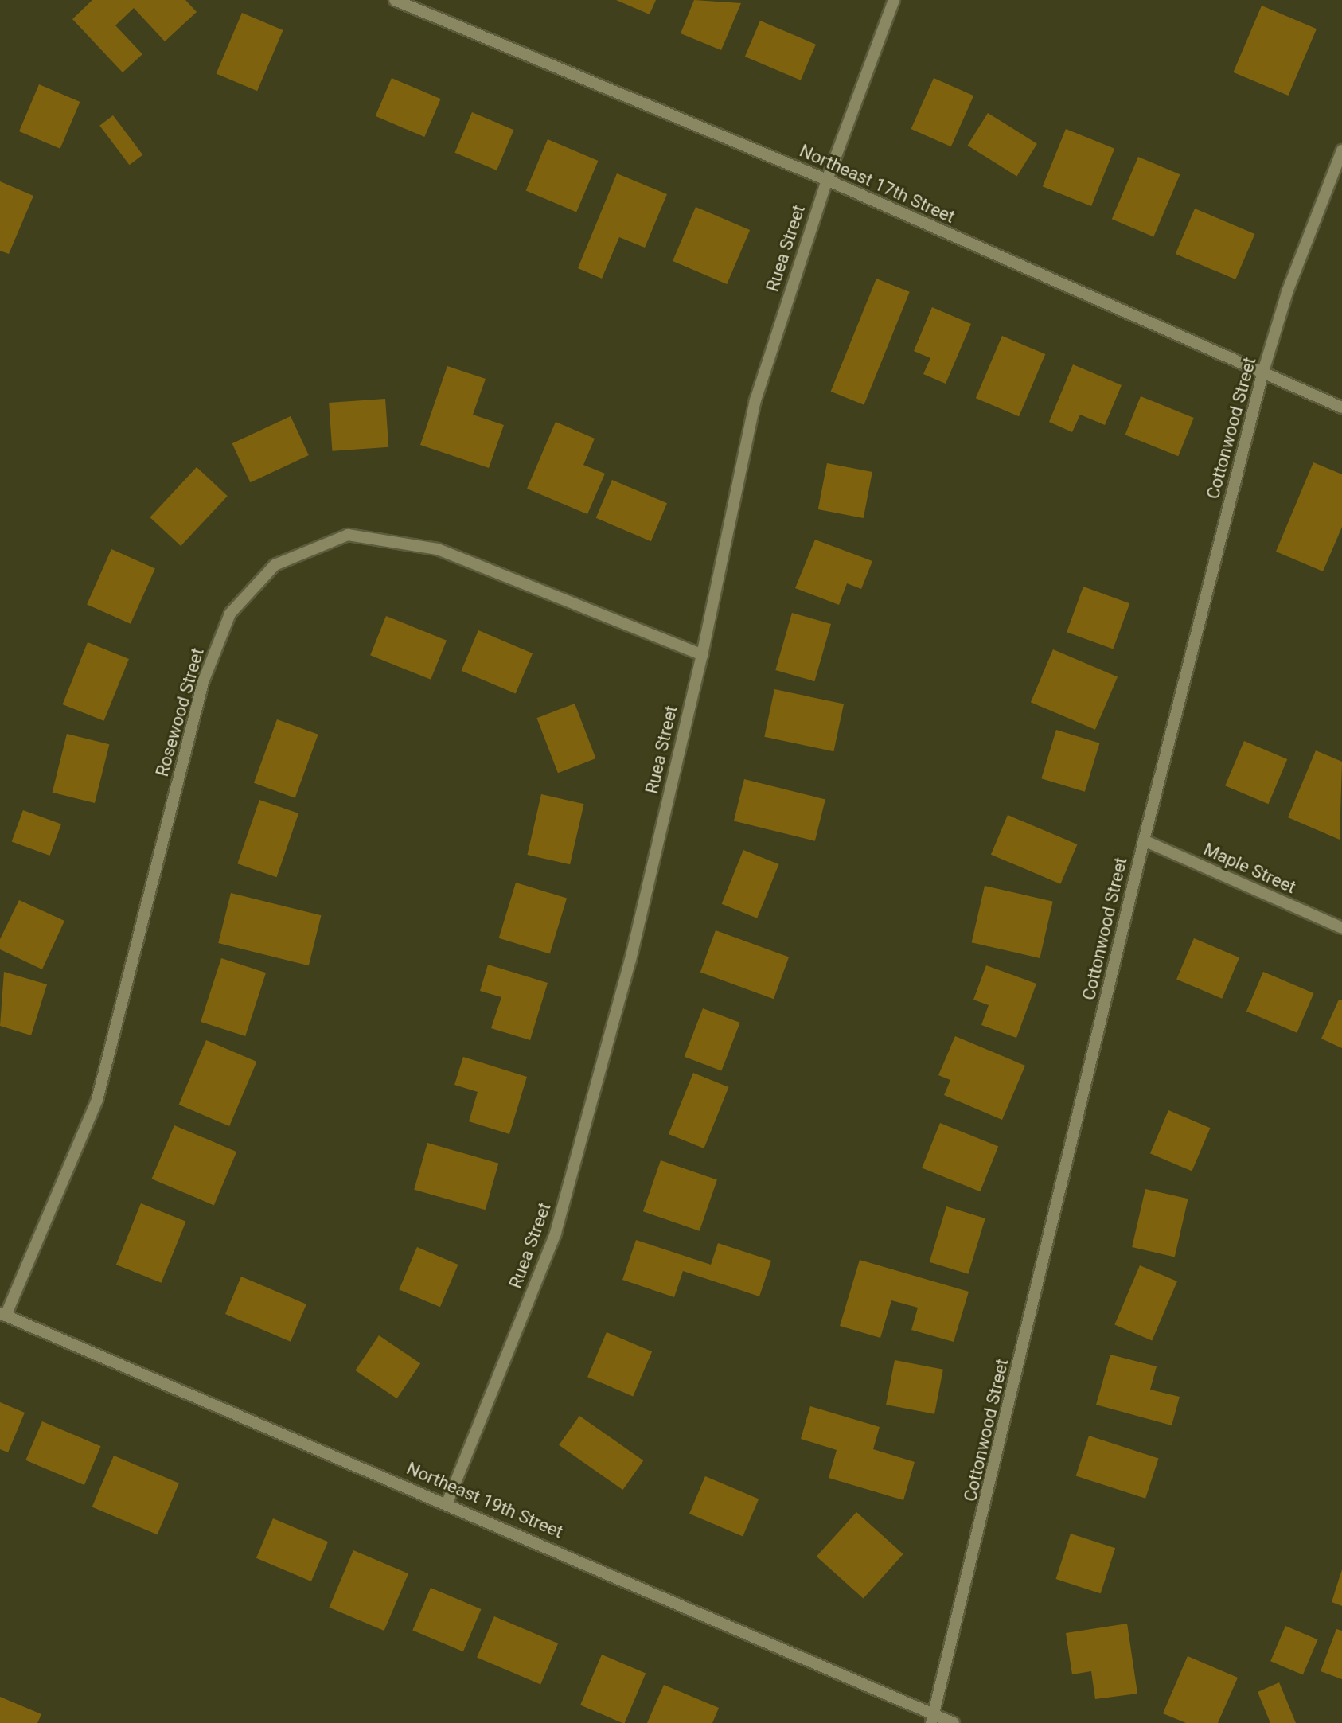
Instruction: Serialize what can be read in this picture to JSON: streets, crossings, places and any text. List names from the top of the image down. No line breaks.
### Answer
{"streets":{"street":["Northeast 17th Street","Ruea Street","Cottonwood Street","Rosewood Street","Maple Street","Northeast 19th Street"]},"crossings":[["Northeast 17th Street","Ruea Street"],["Northeast 17th Street","Cottonwood Street"],["Ruea Street","Rosewood Street"],["Ruea Street","Northeast 19th Street"],["Cottonwood Street","Maple Street"],["Cottonwood Street","Northeast 19th Street"],["Rosewood Street","Northeast 19th Street"]]}
